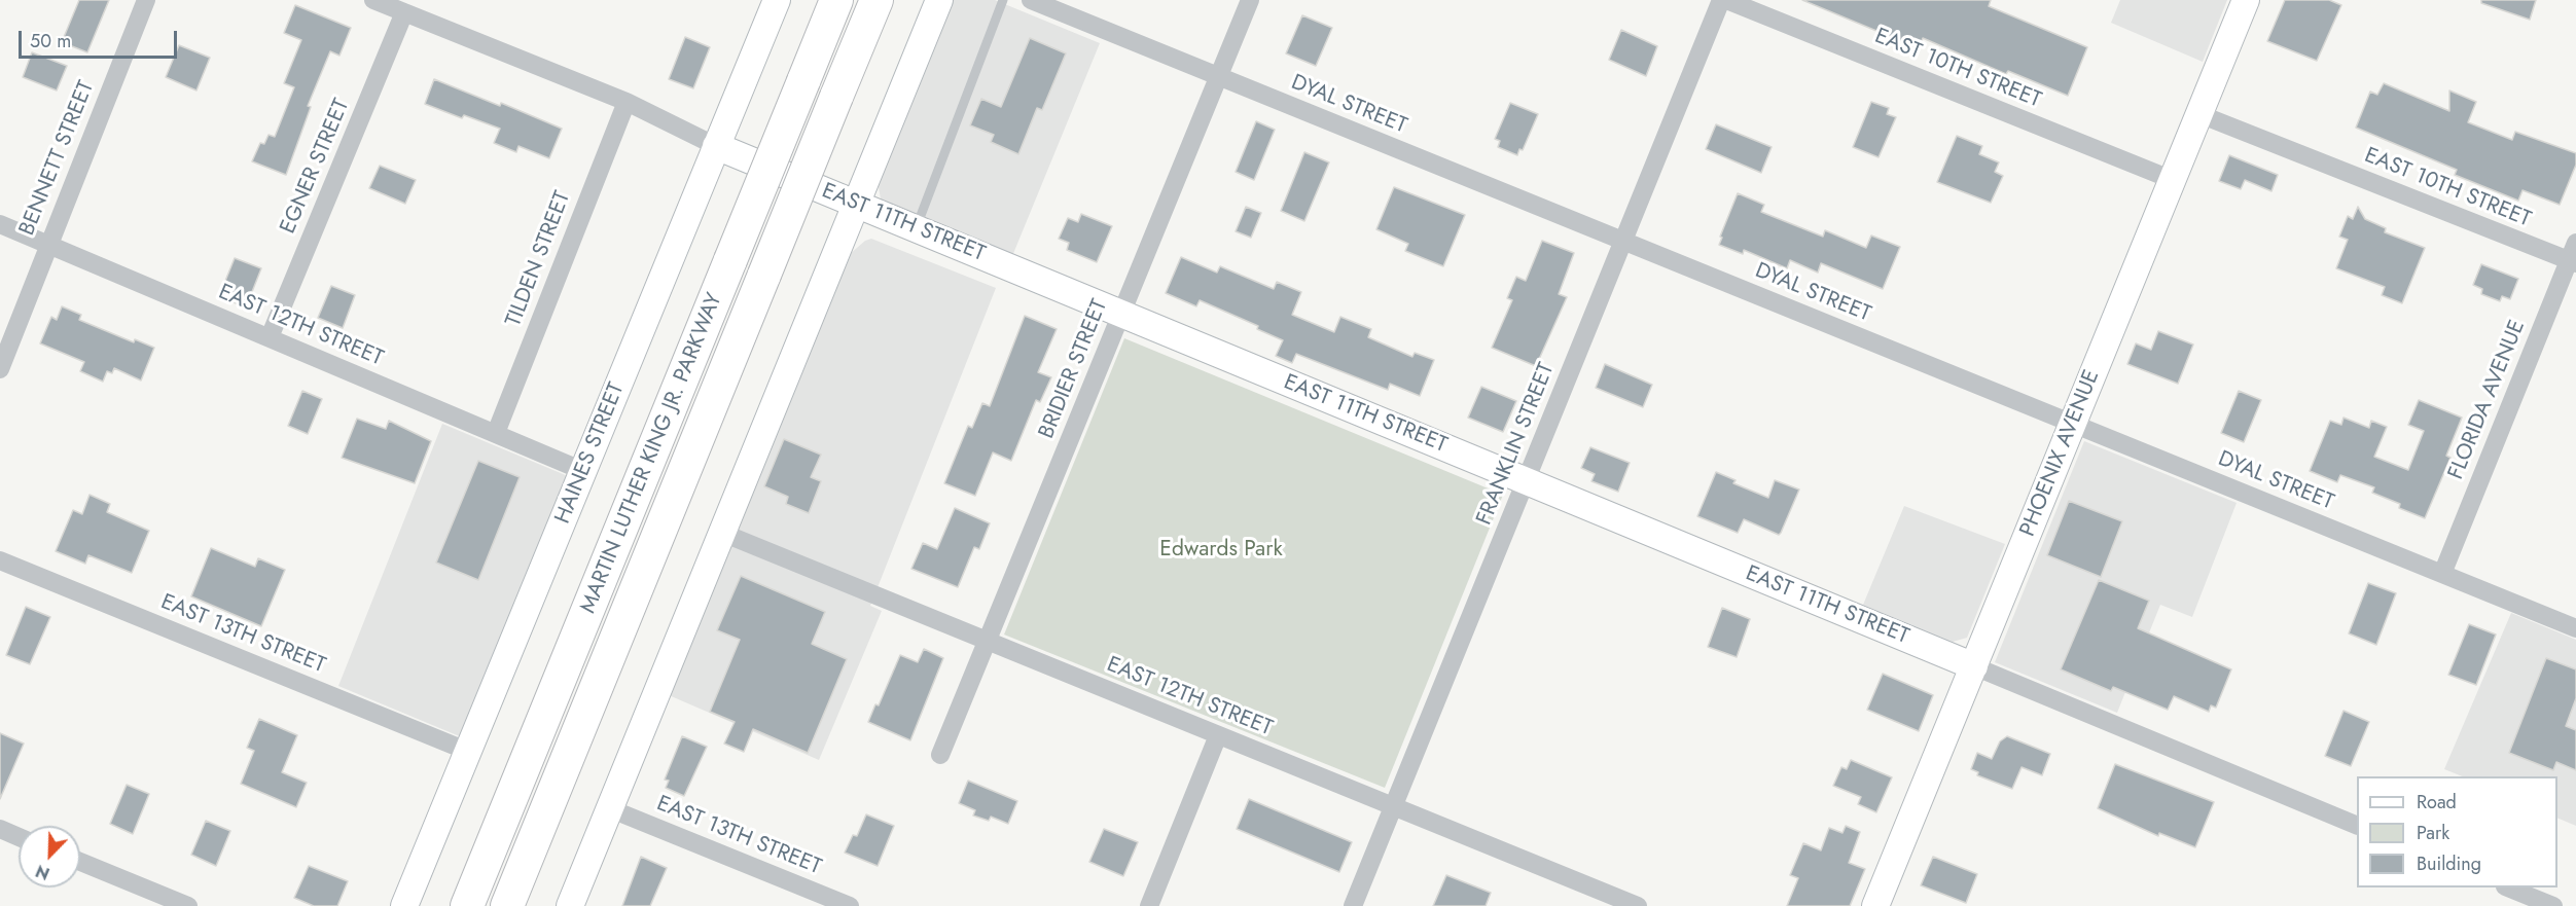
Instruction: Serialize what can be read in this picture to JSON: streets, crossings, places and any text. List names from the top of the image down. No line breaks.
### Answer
{"streets":{"highway":["MARTIN LUTHER KING JR. PARKWAY"],"street":["EAST 10TH STREET","DYAL STREET","BENNETT STREET","EGNER STREET","EAST 11TH STREET","TILDEN STREET","EAST 12TH STREET","BRIDIER STREET","FLORIDA AVENUE","FRANKLIN STREET","HAINES STREET","PHOENIX AVENUE","EAST 13TH STREET"]},"crossings":[["EAST 10TH STREET","FLORIDA AVENUE"],["EAST 10TH STREET","PHOENIX AVENUE"],["DYAL STREET","BRIDIER STREET"],["DYAL STREET","FLORIDA AVENUE"],["DYAL STREET","FRANKLIN STREET"],["DYAL STREET","PHOENIX AVENUE"],["BENNETT STREET","EAST 12TH STREET"],["EGNER STREET","EAST 11TH STREET"],["EGNER STREET","EAST 12TH STREET"],["EAST 11TH STREET","TILDEN STREET"],["EAST 11TH STREET","BRIDIER STREET"],["EAST 11TH STREET","FRANKLIN STREET"],["EAST 11TH STREET","HAINES STREET"],["EAST 11TH STREET","PHOENIX AVENUE"],["TILDEN STREET","EAST 12TH STREET"],["EAST 12TH STREET","BRIDIER STREET"],["EAST 12TH STREET","FRANKLIN STREET"],["EAST 12TH STREET","HAINES STREET"],["HAINES STREET","EAST 13TH STREET"]],"parks":["Edwards Park"],"legend":["Road","Park","Building"],"scale_bar":"50 m","north":"bottom left"}
